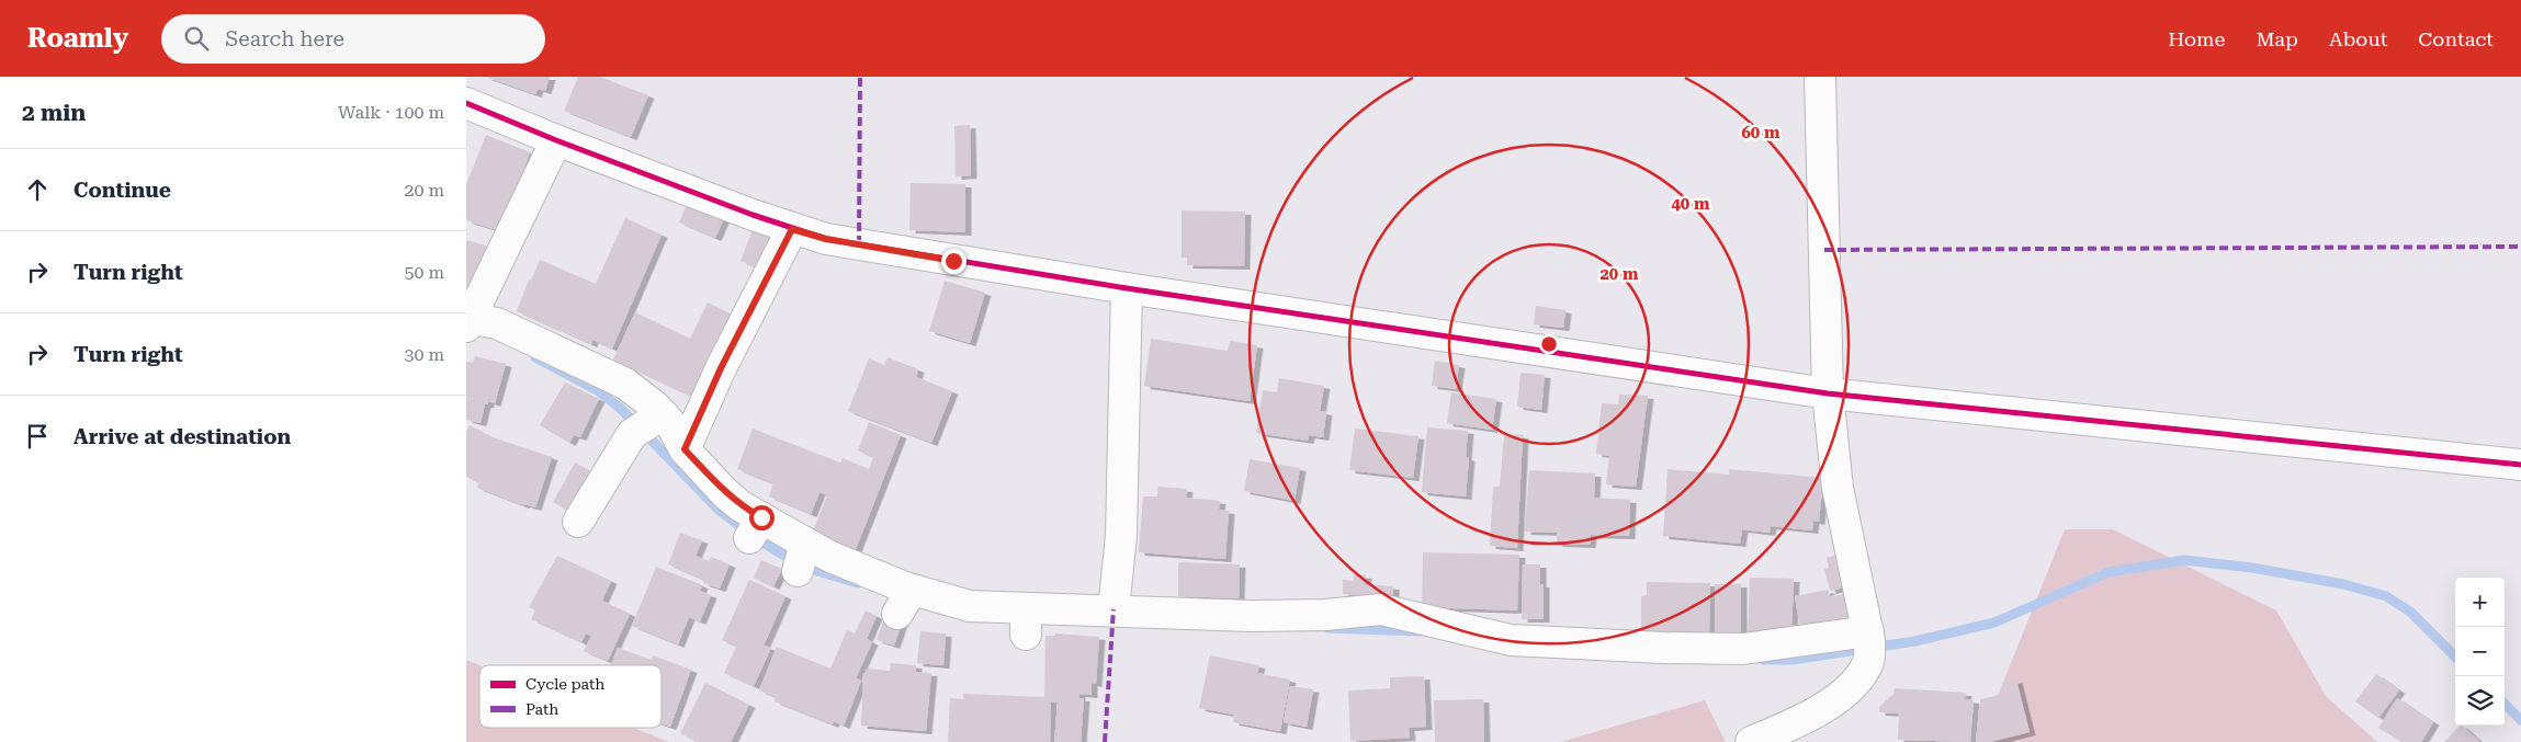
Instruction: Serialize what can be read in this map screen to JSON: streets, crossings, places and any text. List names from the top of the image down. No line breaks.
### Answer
{"legend":["Cycle path","Path"],"page":{"header":"Roamly","search":"Search here","nav":["Home","Map","About","Contact"],"heading":["2 min","Walk · 100 m"],"list":[["Continue","20 m"],["Turn right","50 m"],["Turn right","30 m"],"Arrive at destination"],"map_buttons":["+","−"]},"rings":["60 m","40 m","20 m"]}
